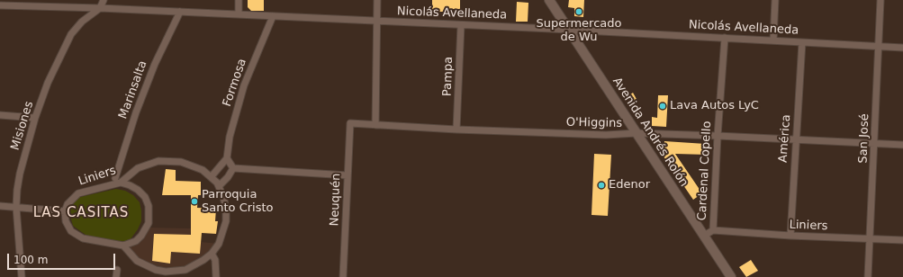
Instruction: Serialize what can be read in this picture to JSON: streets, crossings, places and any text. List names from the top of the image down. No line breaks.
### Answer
{"streets":{"main road":["Avenida Andrés Rolón"],"street":["Nicolás Avellaneda","Pampa","Formosa","Marinsalta","O'Higgins","Misiones","América","San José","Cardenal Copello","Liniers","Neuquén"]},"crossings":[["Nicolás Avellaneda","Pampa"],["Nicolás Avellaneda","Formosa"],["Nicolás Avellaneda","Marinsalta"],["Nicolás Avellaneda","Misiones"],["Nicolás Avellaneda","Avenida Andrés Rolón"],["Nicolás Avellaneda","América"],["Nicolás Avellaneda","San José"],["Nicolás Avellaneda","Cardenal Copello"],["Pampa","O'Higgins"],["O'Higgins","Avenida Andrés Rolón"],["O'Higgins","América"],["O'Higgins","San José"],["O'Higgins","Cardenal Copello"],["O'Higgins","Neuquén"],["Avenida Andrés Rolón","Cardenal Copello"],["América","Liniers"],["San José","Liniers"],["Cardenal Copello","Liniers"]],"districts":["LAS CASITAS"],"places":["Supermercado de Wu","Lava Autos LyC","Edenor","Parroquia Santo Cristo"],"scale_bar":"100 m"}
